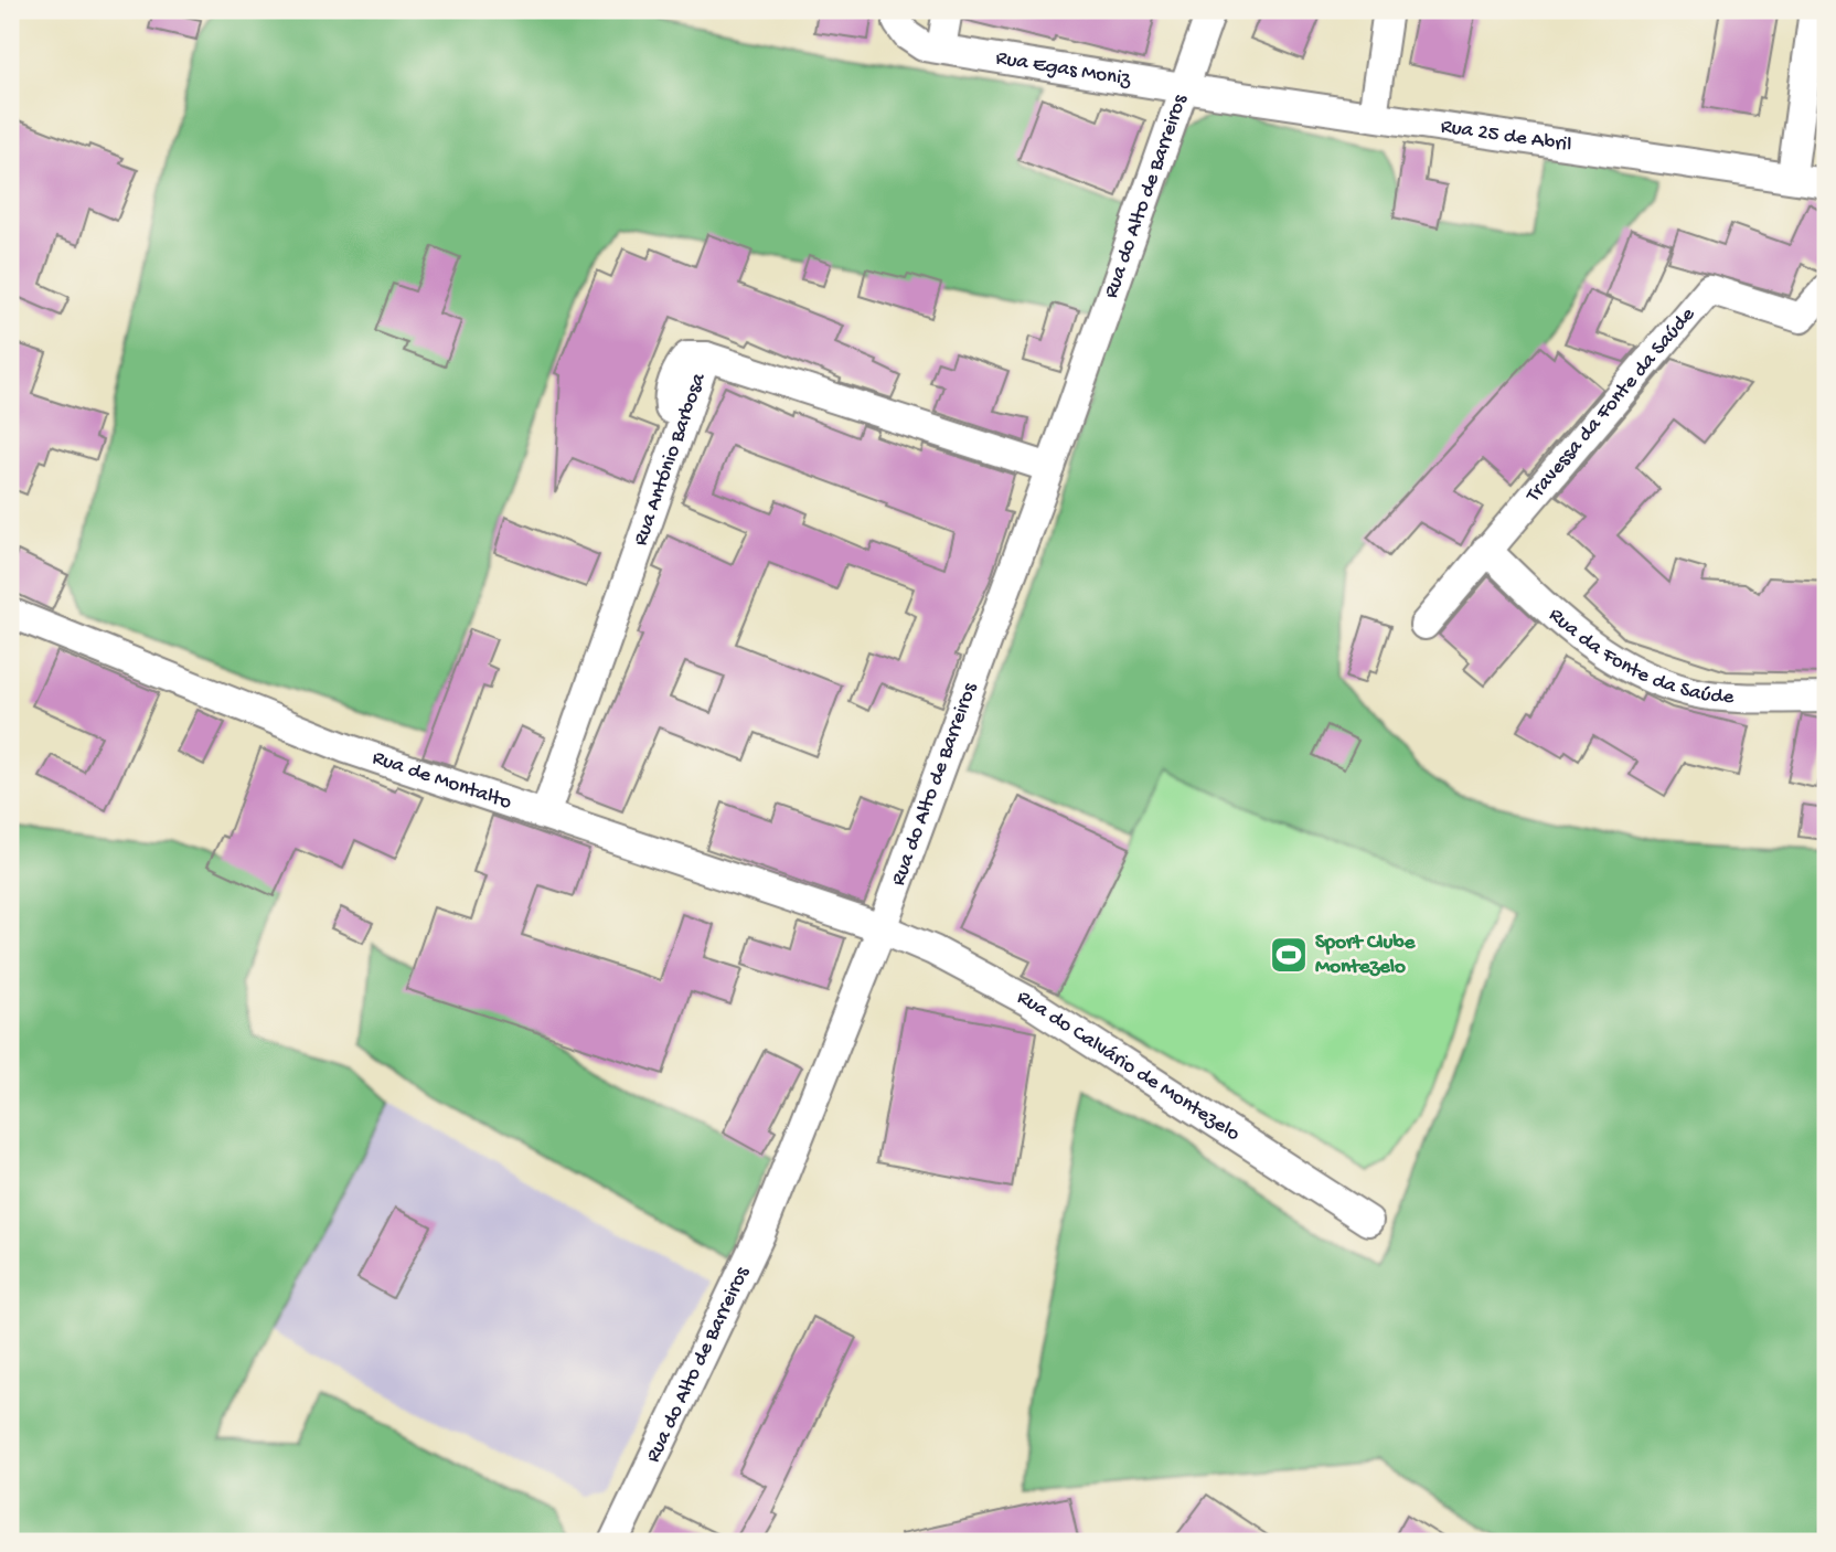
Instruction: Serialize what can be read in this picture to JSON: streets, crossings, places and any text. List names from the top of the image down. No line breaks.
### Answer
{"streets":{"street":["Rua Egas Moniz","Rua 25 de Abril","Rua do Alto de Barreiros","Travessa da Fonte da Saúde","Rua António Barbosa","Rua da Fonte da Saúde","Rua de Montalto","Rua do Calvário de Montezelo"]},"crossings":[["Rua Egas Moniz","Rua 25 de Abril"],["Rua Egas Moniz","Rua do Alto de Barreiros"],["Rua 25 de Abril","Rua do Alto de Barreiros"],["Rua do Alto de Barreiros","Rua António Barbosa"],["Rua do Alto de Barreiros","Rua de Montalto"],["Rua do Alto de Barreiros","Rua do Calvário de Montezelo"],["Travessa da Fonte da Saúde","Rua da Fonte da Saúde"],["Rua António Barbosa","Rua de Montalto"],["Rua de Montalto","Rua do Calvário de Montezelo"]],"places":{"sports":["Sport Clube Montezelo"]}}
